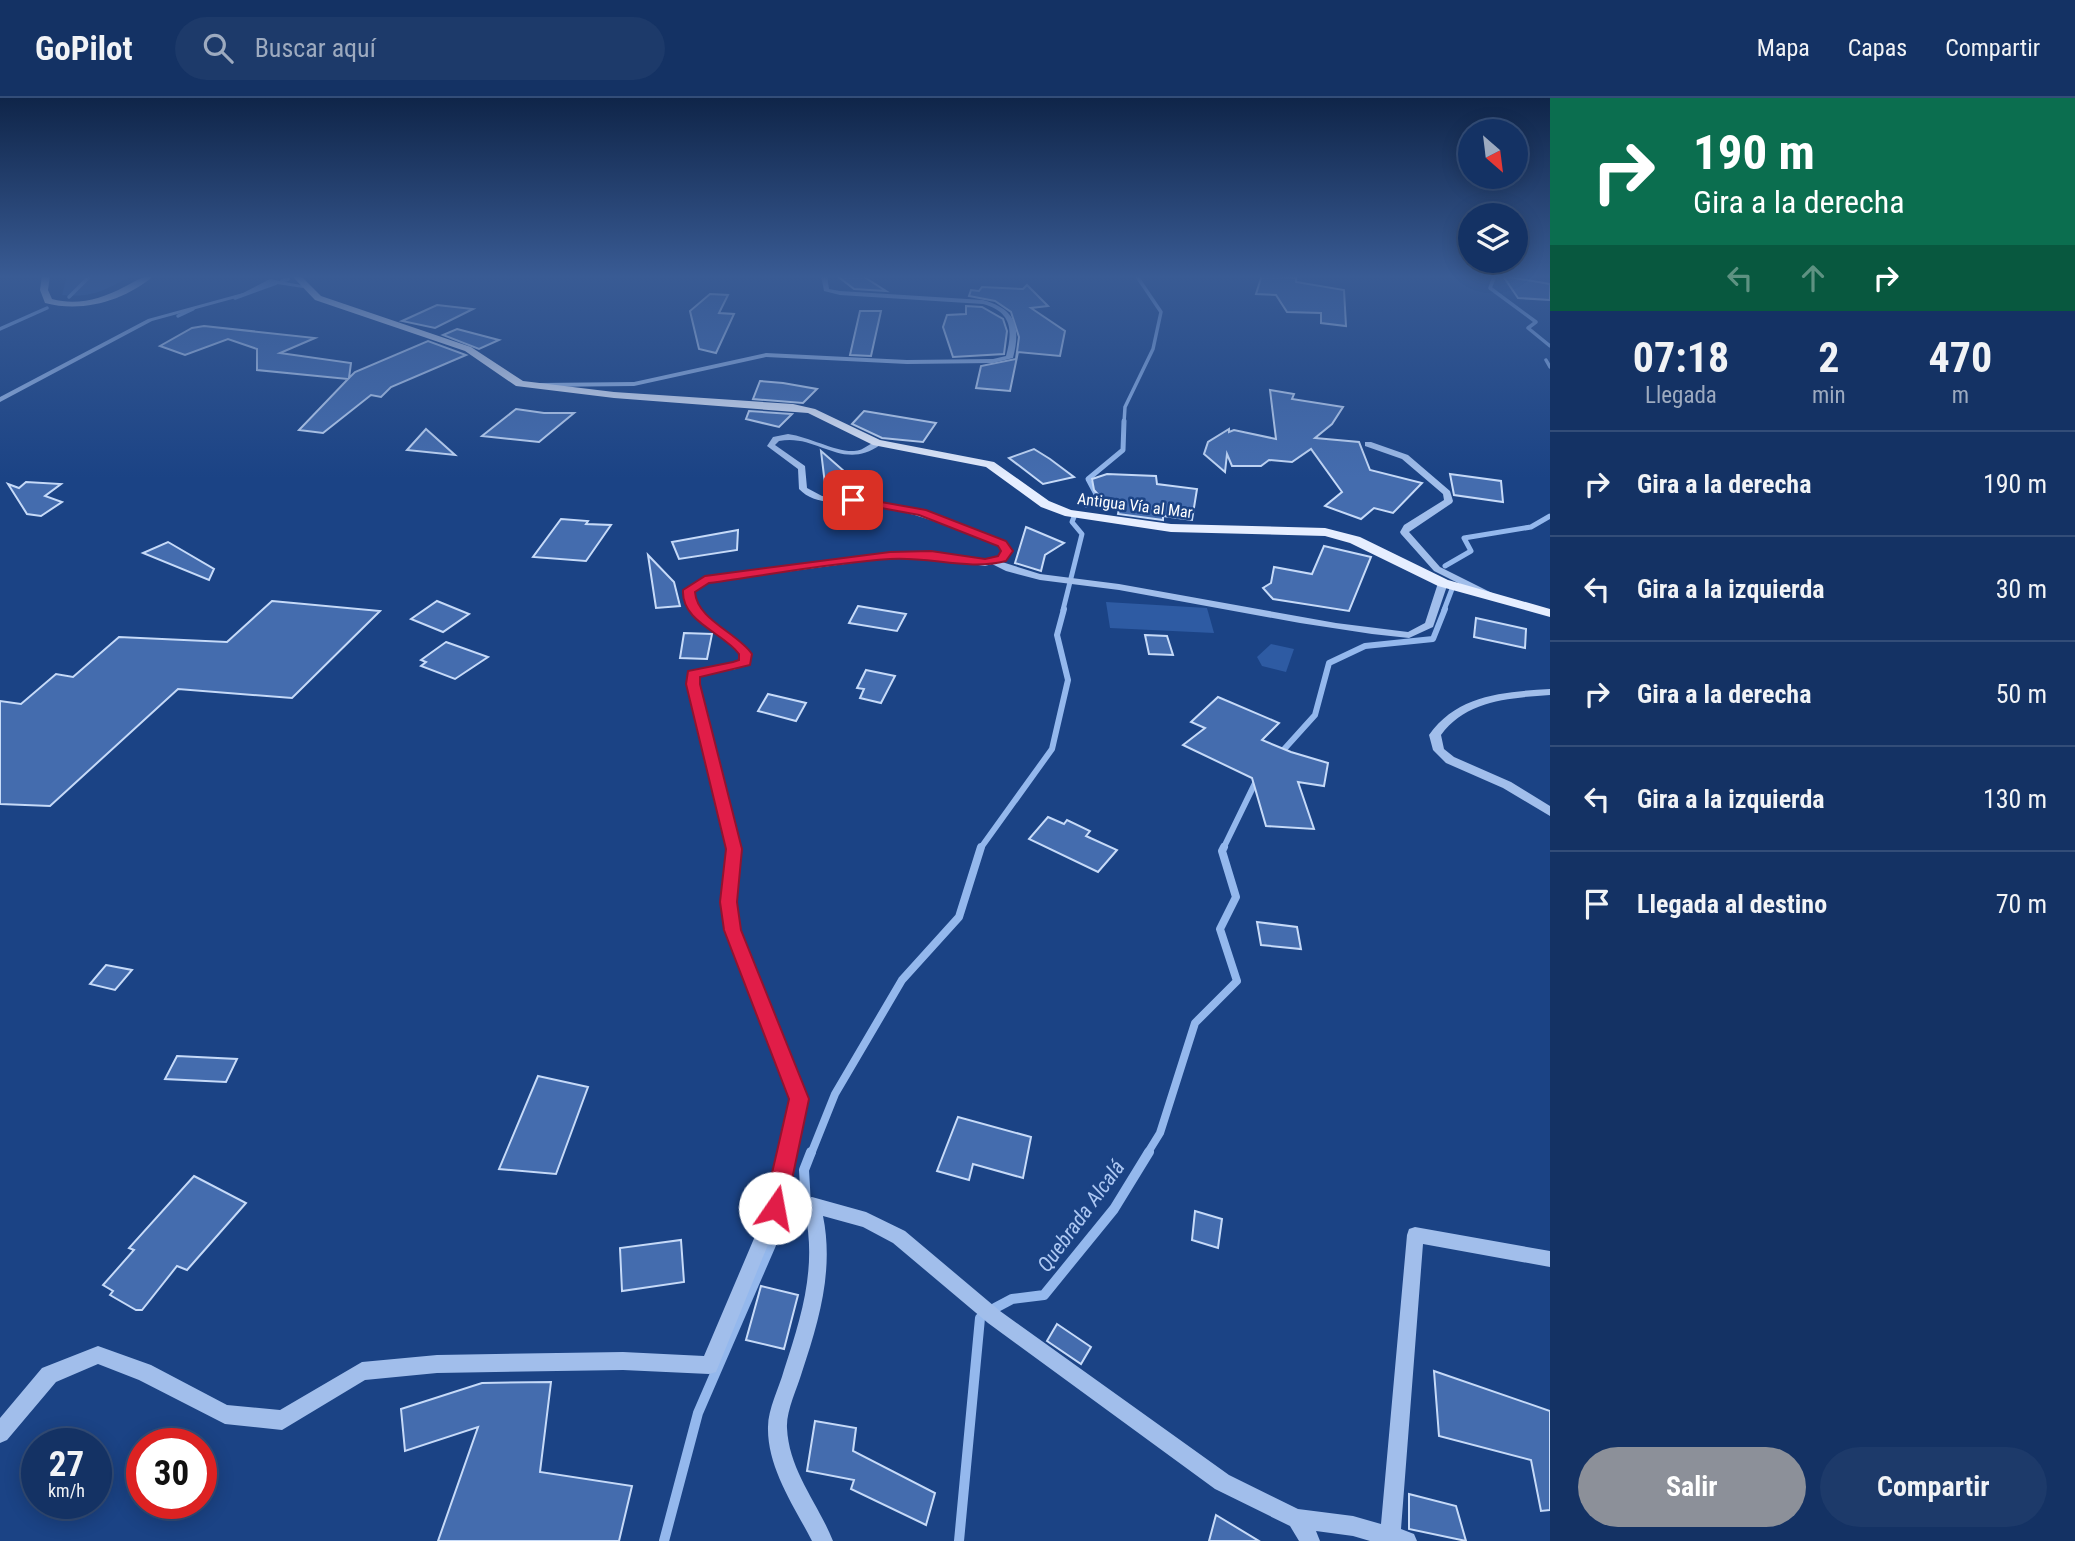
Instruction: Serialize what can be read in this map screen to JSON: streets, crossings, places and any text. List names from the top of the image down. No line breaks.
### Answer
{"streets":{"main road":["Antigua Vía al Mar"]},"water":["Quebrada Alcalá"],"north":"bottom right","page":{"header":"GoPilot","search":"Buscar aquí","nav":["Mapa","Capas","Compartir"],"turn":["190 m","Gira a la derecha"],"eta":["07:18","Llegada","2","min","470","m"],"list":[{"name":"Gira a la derecha","value":"190 m"},{"name":"Gira a la izquierda","value":"30 m"},{"name":"Gira a la derecha","value":"50 m"},{"name":"Gira a la izquierda","value":"130 m"},{"name":"Llegada al destino","value":"70 m"}],"speed":"27 km/h","limit":"30","buttons":["Salir","Compartir"]}}
